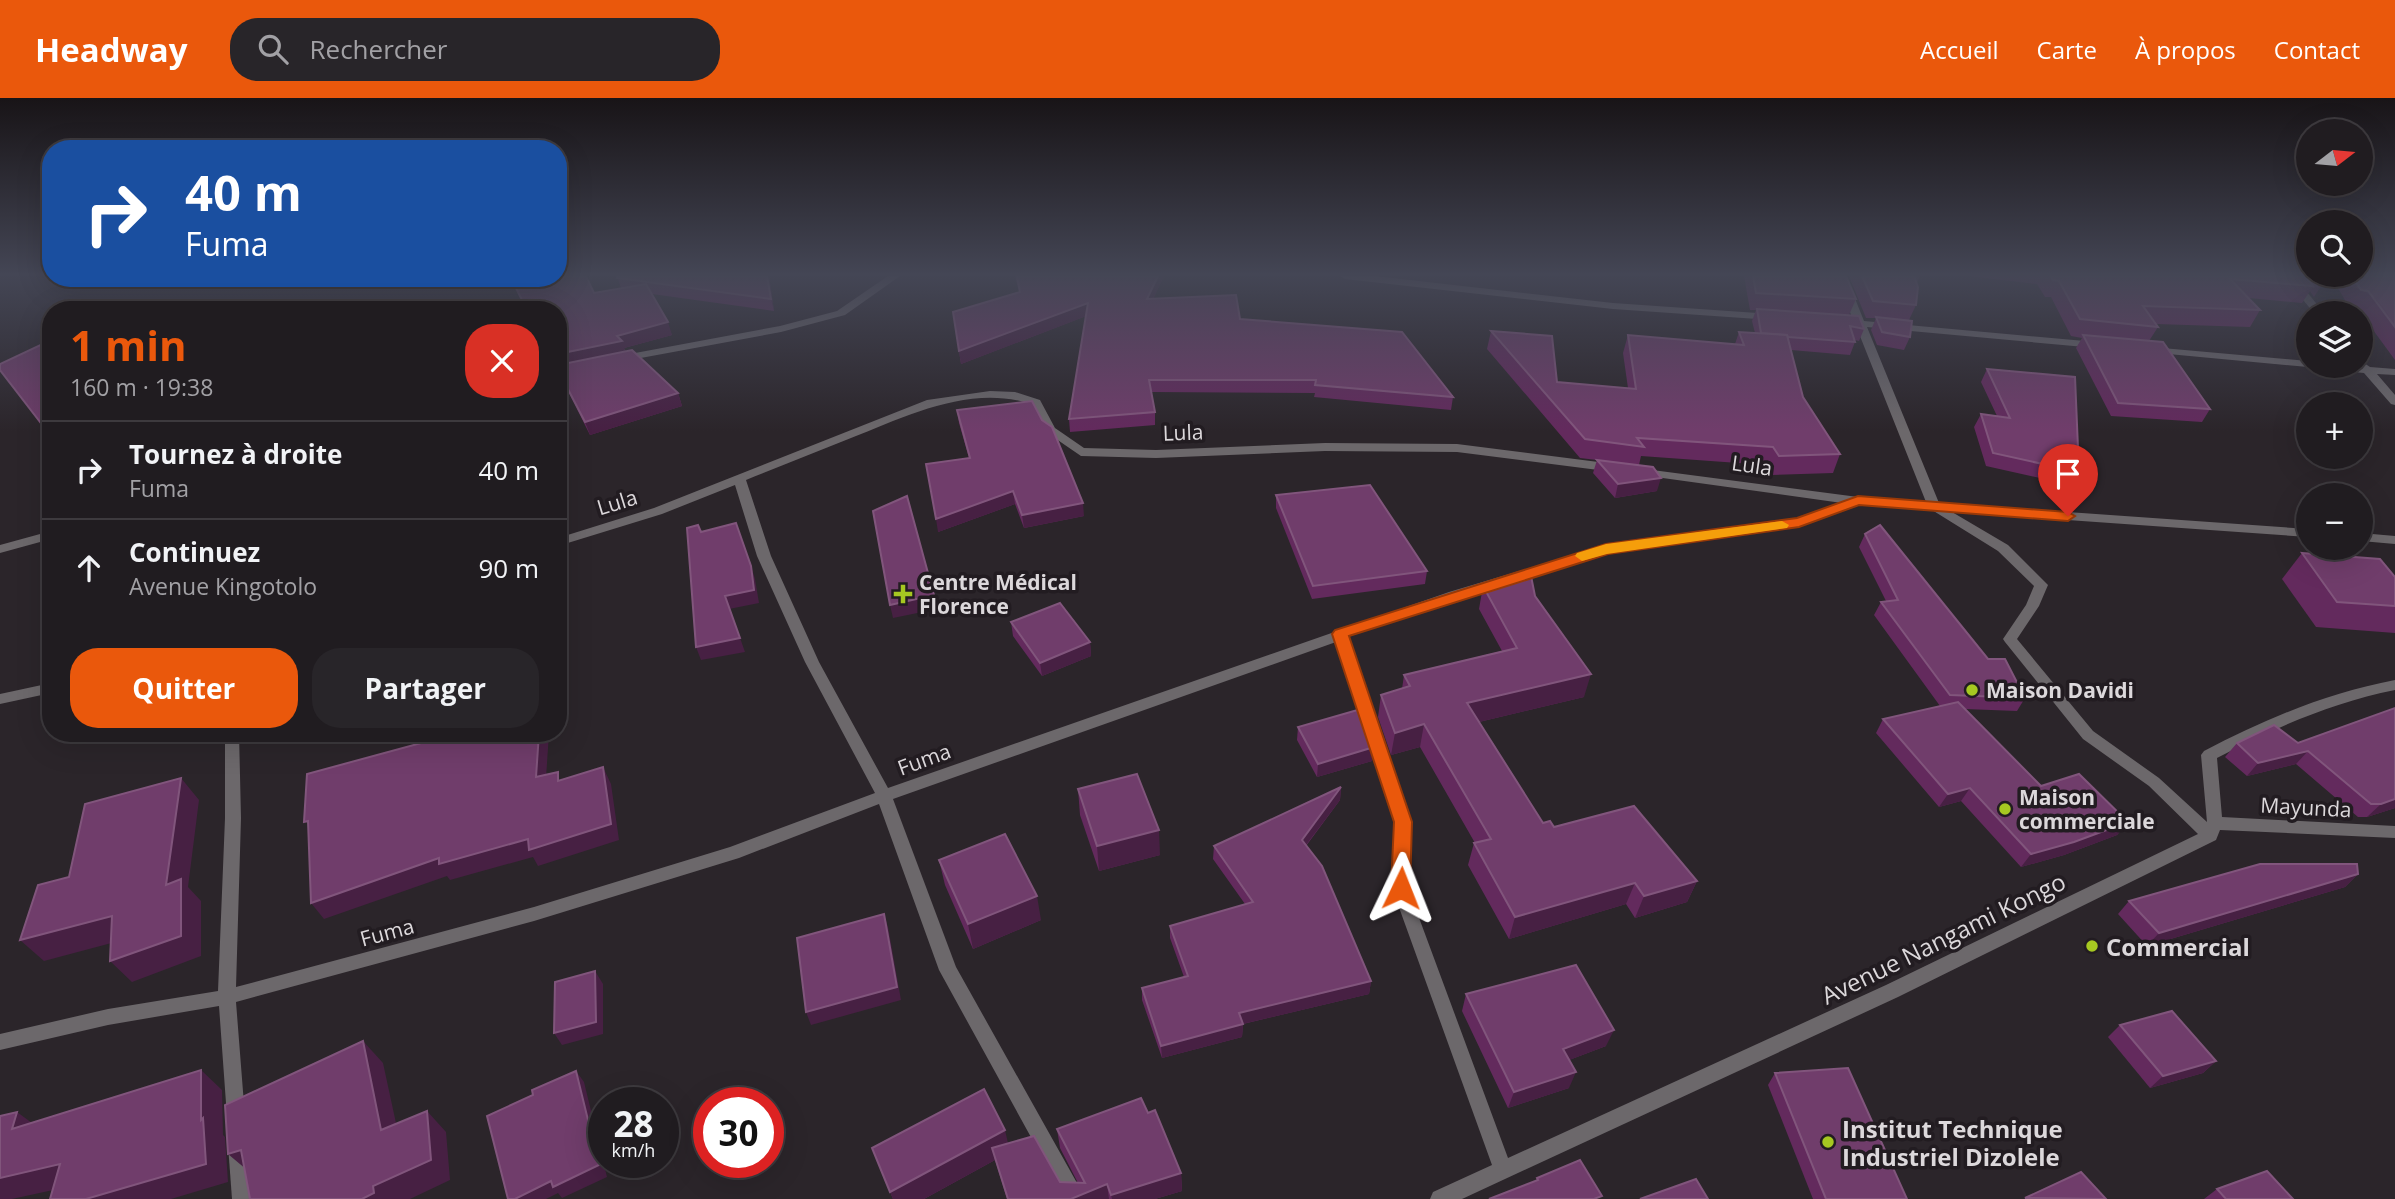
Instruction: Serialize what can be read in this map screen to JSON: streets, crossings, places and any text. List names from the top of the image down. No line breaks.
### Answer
{"streets":{"street":["Lula","Fuma","Mayunda","Avenue Nangami Kongo"]},"crossings":[["Lula","Fuma"],["Mayunda","Avenue Nangami Kongo"]],"places":{"health":["Centre Médical Florence"],"other":["Maison Davidi","Maison commerciale","Commercial","Institut Technique Industriel Dizolele"]},"north":"right","page":{"header":"Headway","search":"Rechercher","nav":["Accueil","Carte","À propos","Contact"],"map_buttons":["+","−"],"turn":["40 m","Fuma"],"heading":["1 min","160 m · 19:38"],"list":[{"name":"Tournez à droite","note":"Fuma","value":"40 m"},{"name":"Continuez","note":"Avenue Kingotolo","value":"90 m"}],"buttons":["Quitter","Partager"],"speed":"28 km/h","limit":"30"}}
